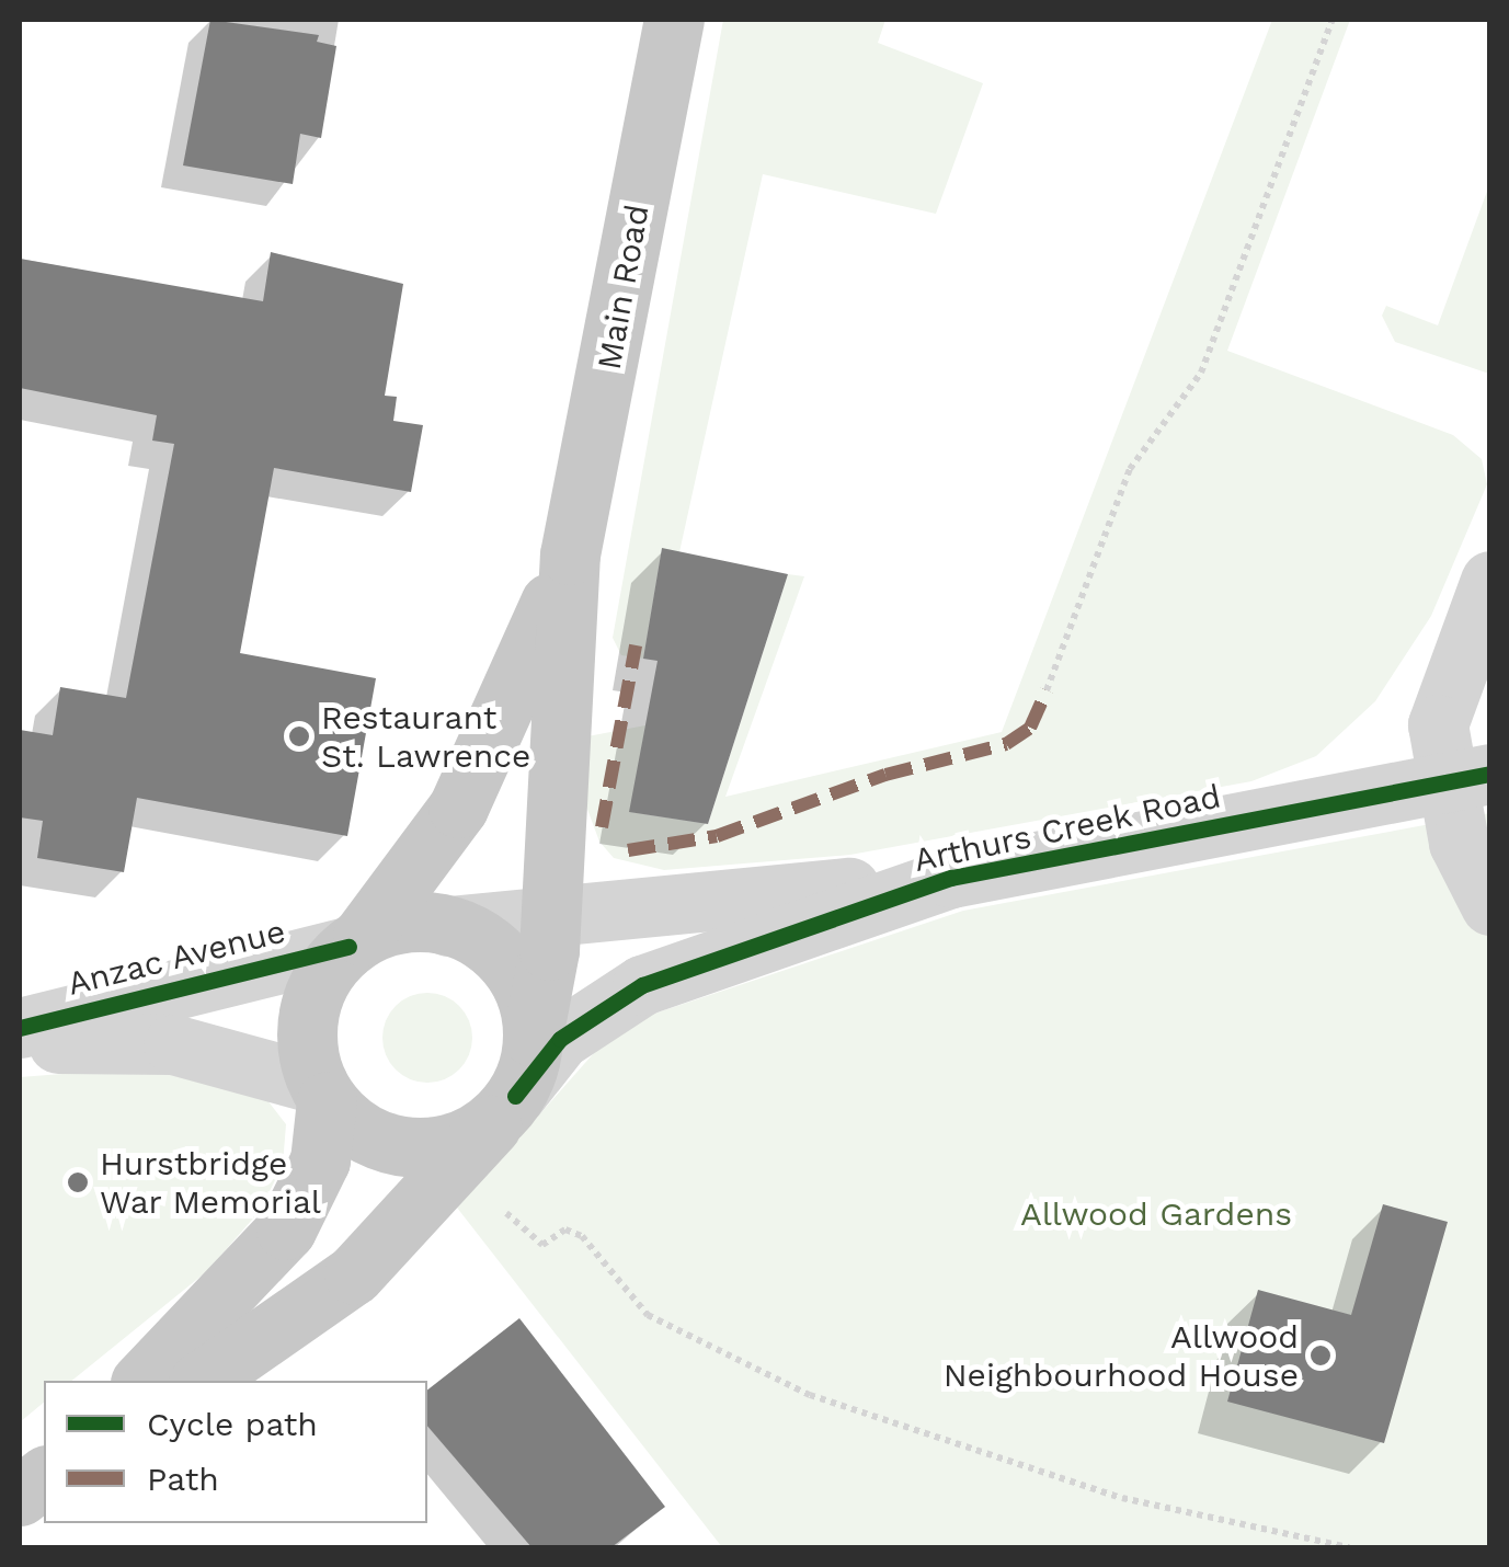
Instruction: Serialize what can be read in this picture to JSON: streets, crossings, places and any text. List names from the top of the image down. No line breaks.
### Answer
{"streets":{"main road":["Main Road"],"street":["Arthurs Creek Road","Anzac Avenue"]},"crossings":[["Main Road","Arthurs Creek Road"],["Main Road","Anzac Avenue"],["Arthurs Creek Road","Anzac Avenue"]],"parks":["Allwood Gardens"],"places":["Restaurant St. Lawrence","Hurstbridge War Memorial","Allwood Neighbourhood House"],"legend":["Cycle path","Path"]}
